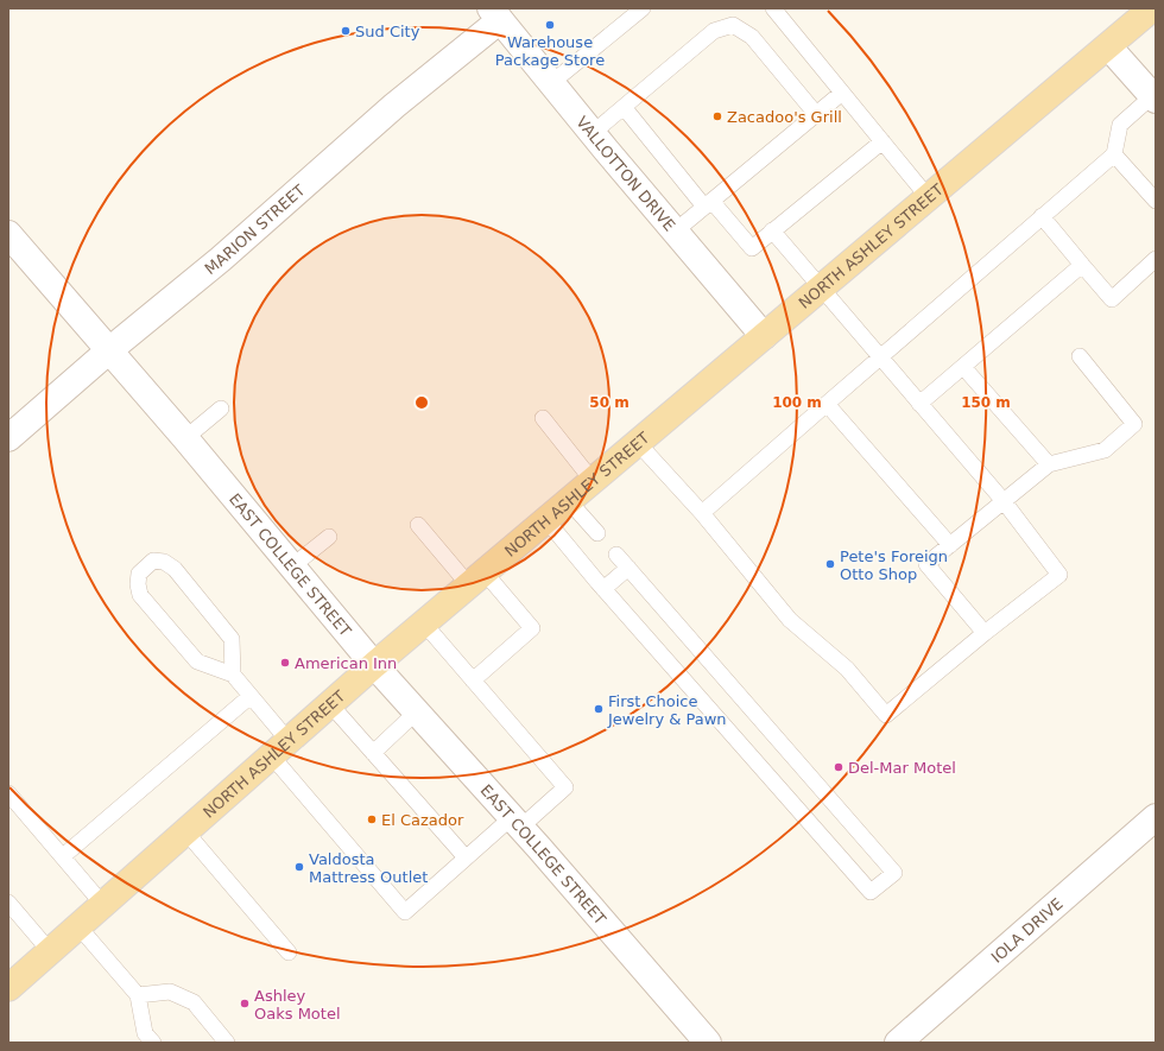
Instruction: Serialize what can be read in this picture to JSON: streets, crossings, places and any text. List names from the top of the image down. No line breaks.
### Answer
{"streets":{"main road":["NORTH ASHLEY STREET"],"street":["VALLOTTON DRIVE","MARION STREET","EAST COLLEGE STREET","IOLA DRIVE"]},"crossings":[["VALLOTTON DRIVE","MARION STREET"],["VALLOTTON DRIVE","NORTH ASHLEY STREET"],["MARION STREET","EAST COLLEGE STREET"],["NORTH ASHLEY STREET","EAST COLLEGE STREET"]],"places":["Warehouse Package Store","Sud City","Zacadoo's Grill","Pete's Foreign Otto Shop","American Inn","First Choice Jewelry & Pawn","Del-Mar Motel","El Cazador","Valdosta Mattress Outlet","Ashley Oaks Motel"],"rings":["50 m","100 m","150 m"]}
